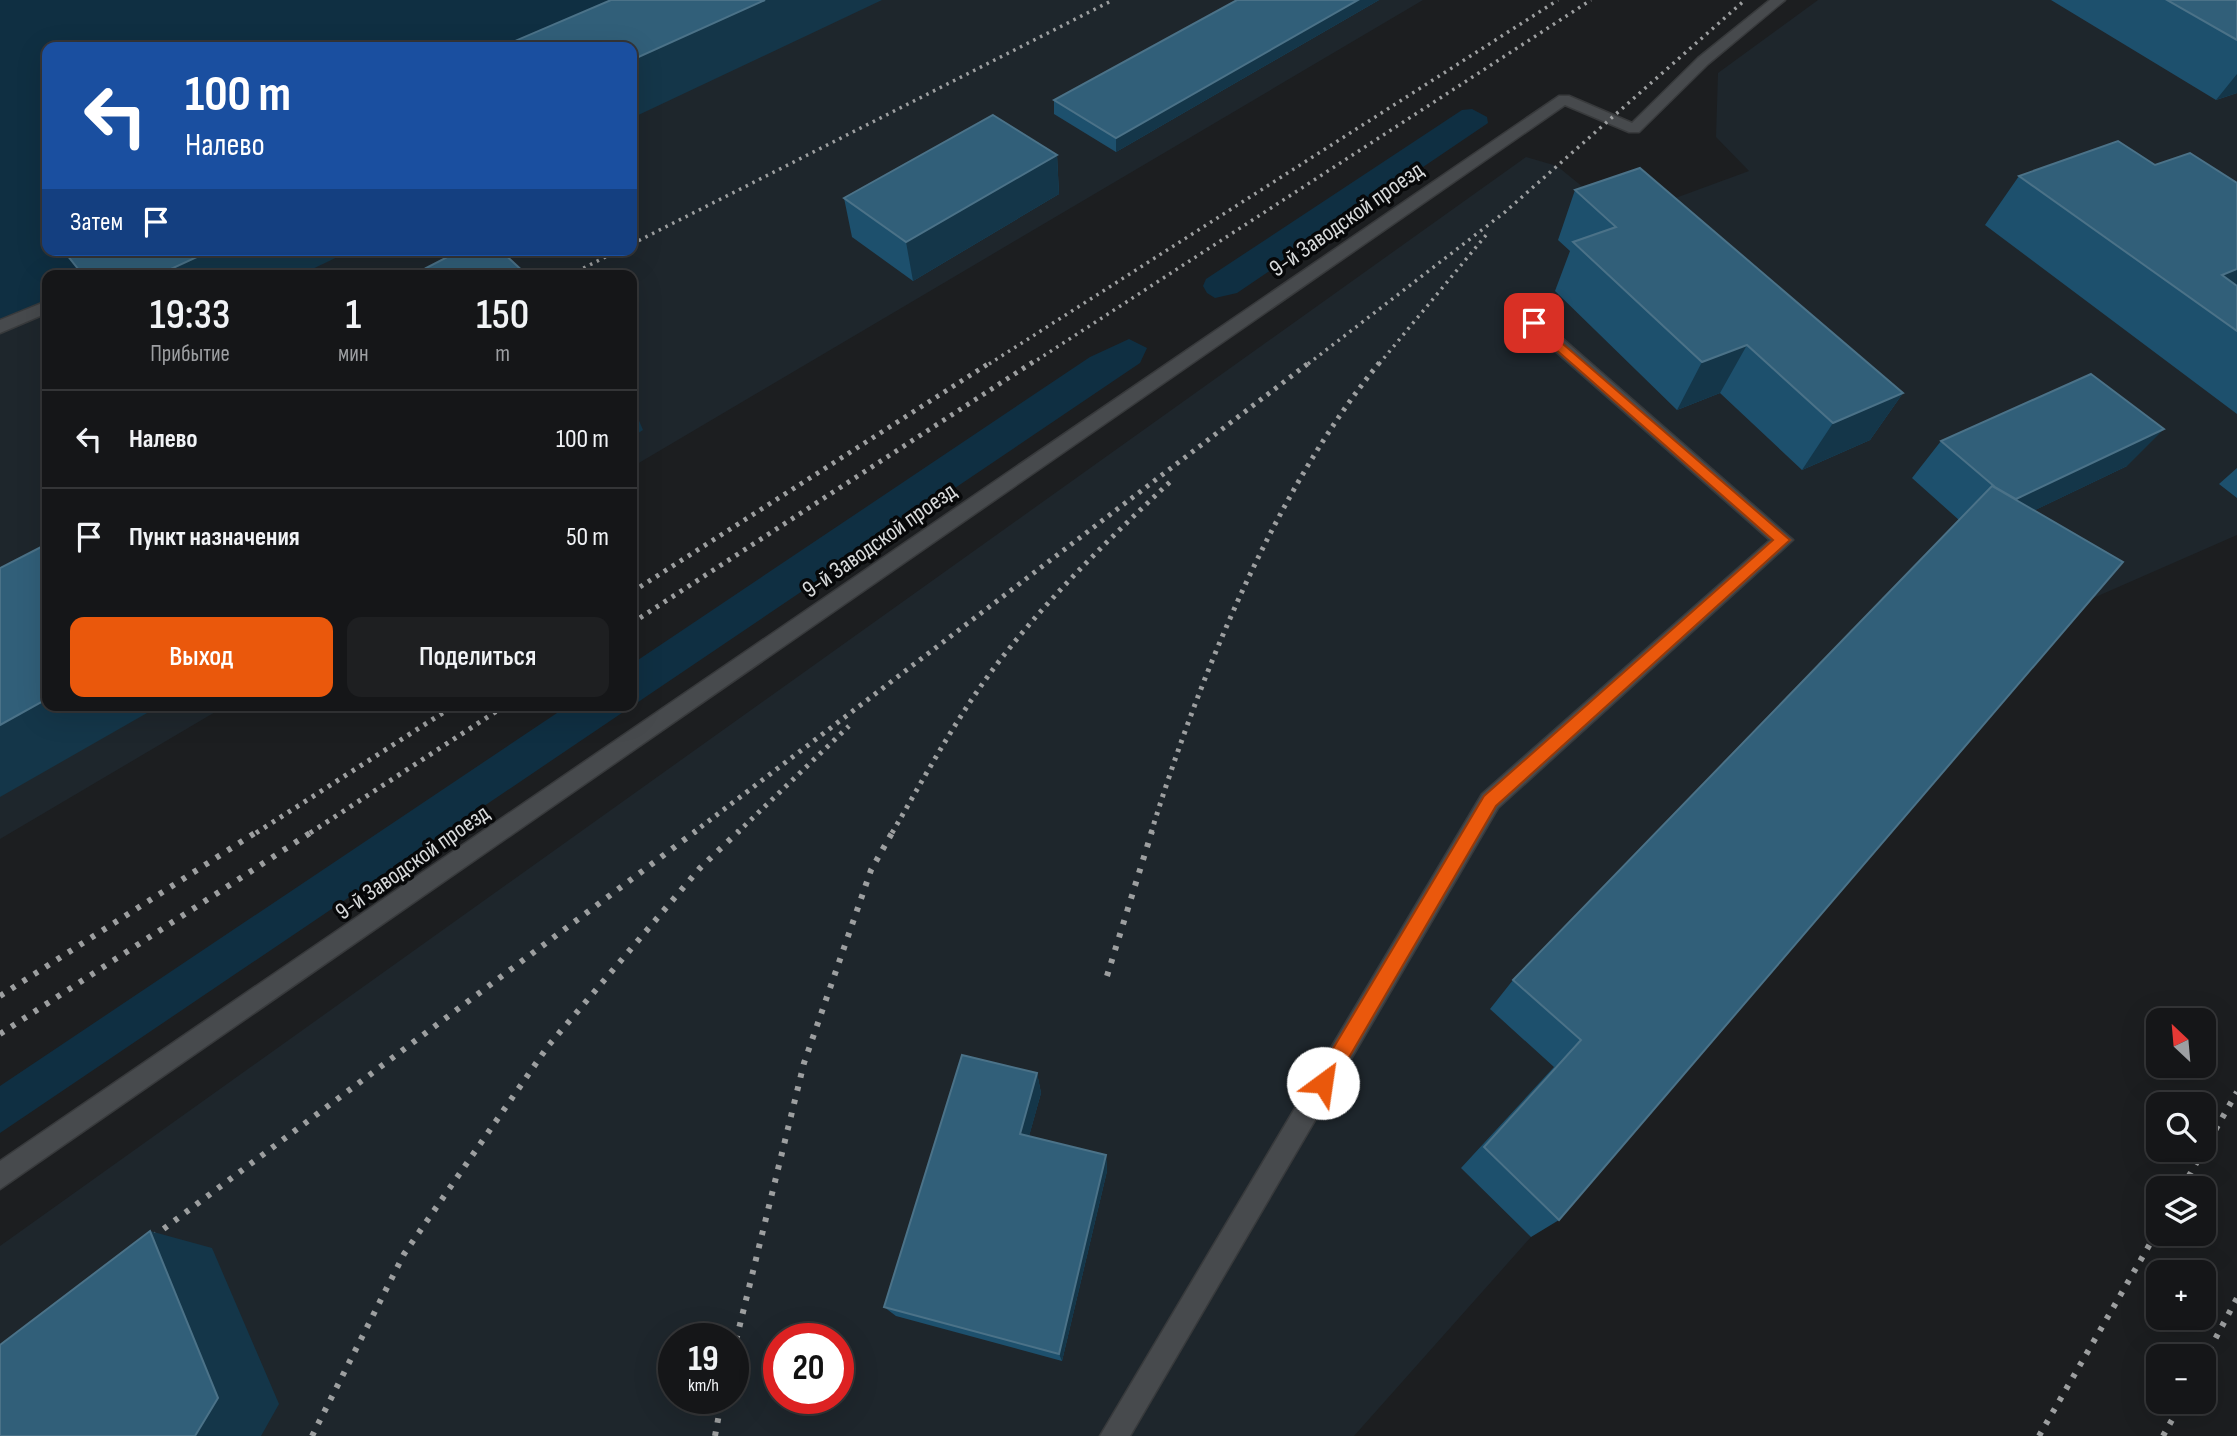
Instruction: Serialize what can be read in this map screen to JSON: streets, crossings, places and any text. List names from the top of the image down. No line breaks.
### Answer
{"streets":{"lane":["9-й Заводской проезд"]},"north":"top left","page":{"turn":["100 m","Налево"],"then":"Затем","eta":["19:33","Прибытие","1","мин","150","m"],"list":[{"name":"Налево","value":"100 m"},{"name":"Пункт назначения","value":"50 m"}],"buttons":["Выход","Поделиться"],"map_buttons":["+","−"],"speed":"19 km/h","limit":"20"}}
